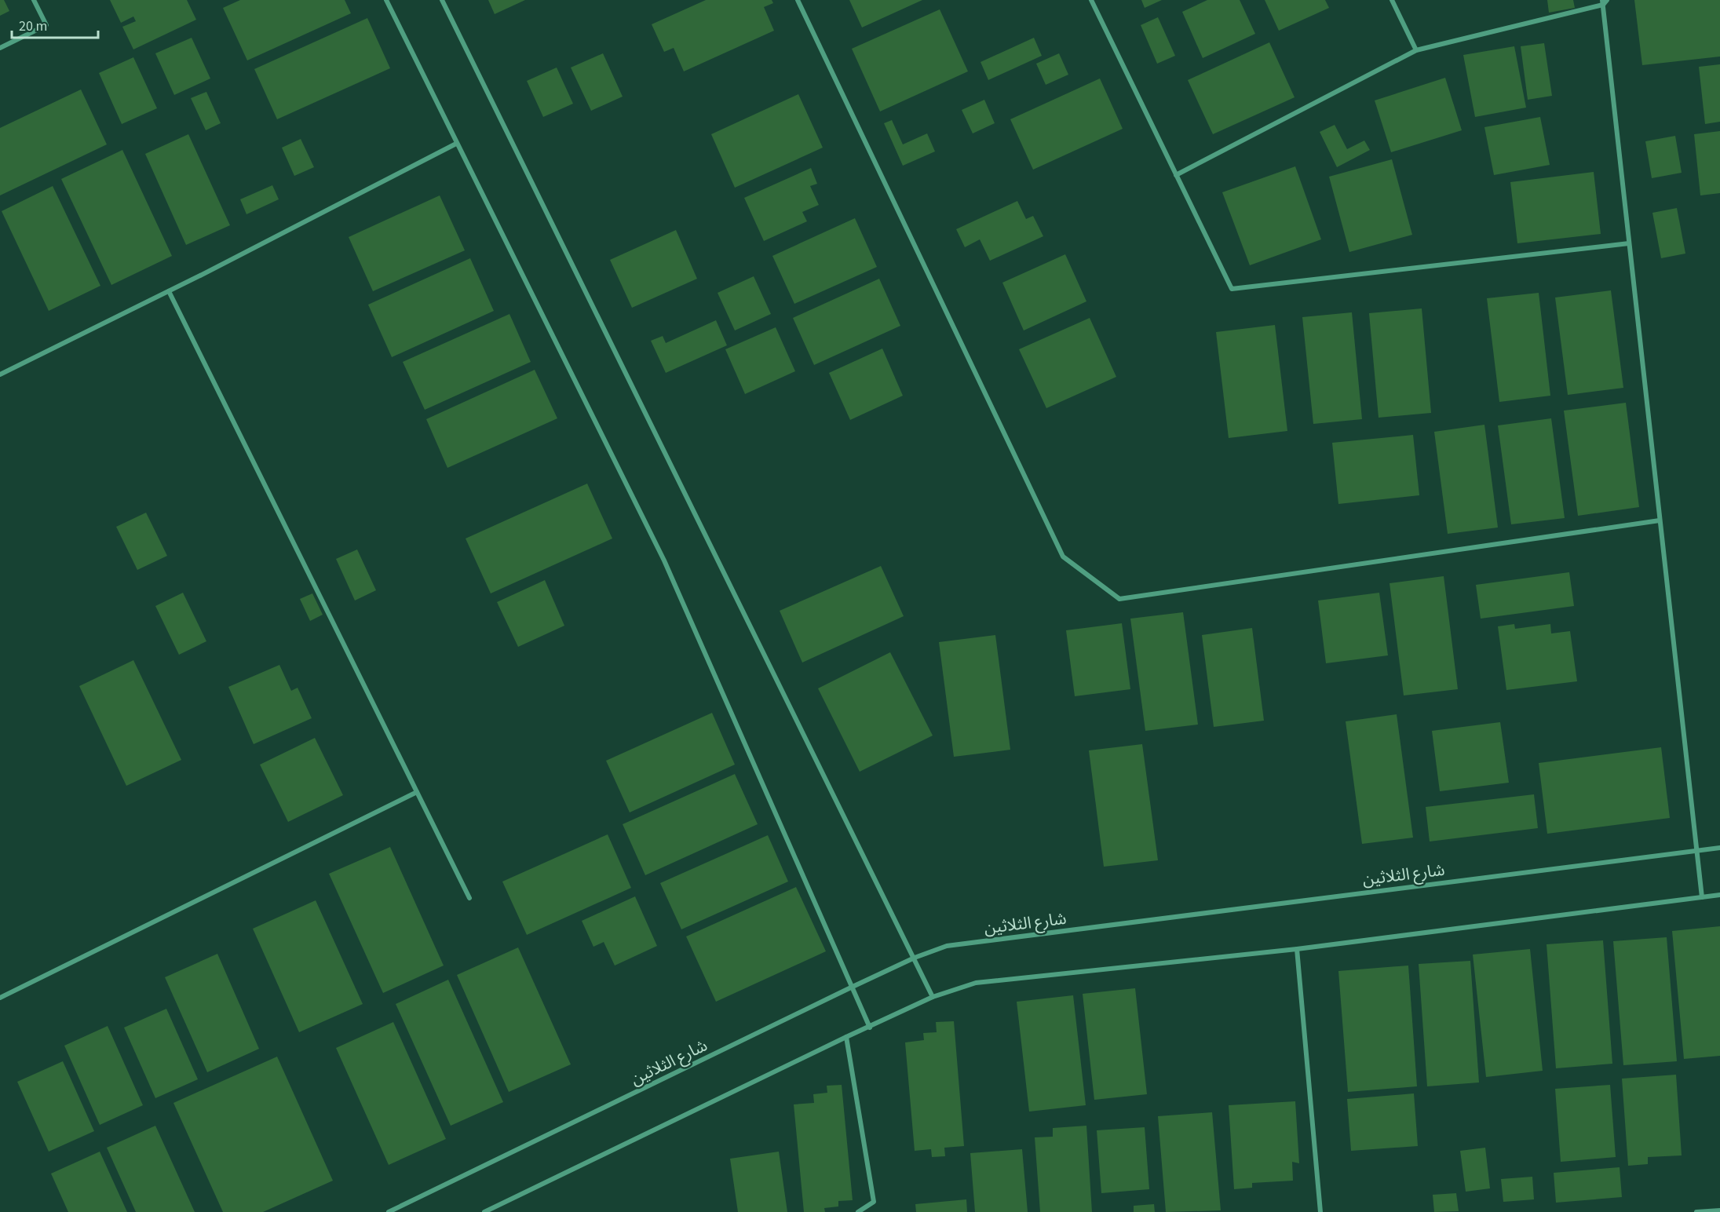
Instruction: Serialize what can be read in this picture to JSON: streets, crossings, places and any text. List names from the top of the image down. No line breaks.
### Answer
{"streets":{"street":["شارع الثلاثين"]},"scale_bar":"20 m"}
